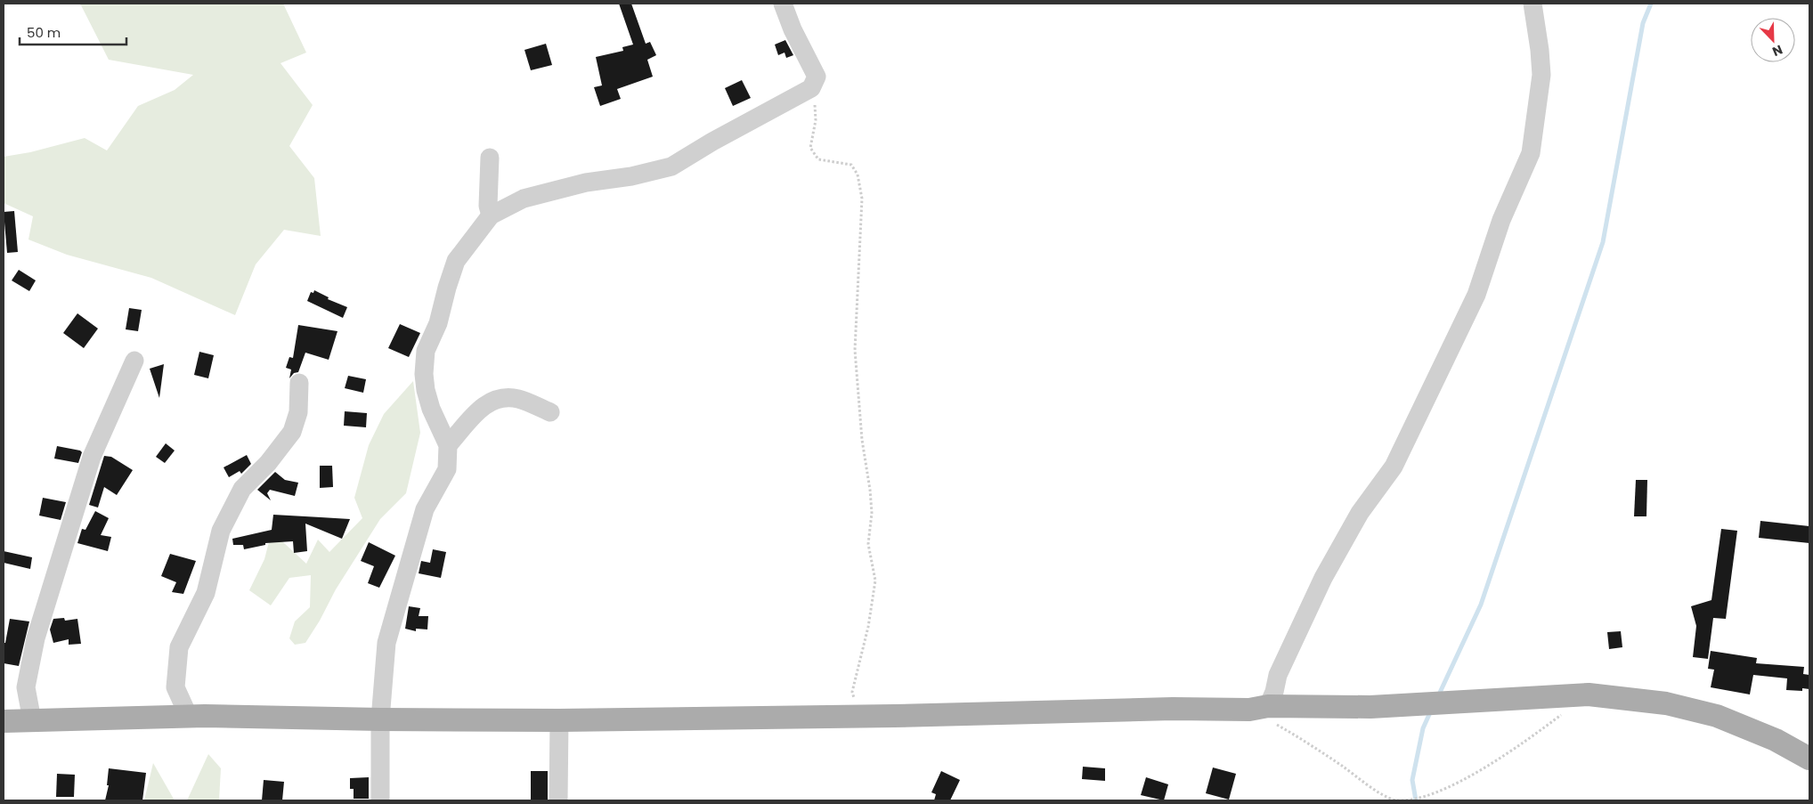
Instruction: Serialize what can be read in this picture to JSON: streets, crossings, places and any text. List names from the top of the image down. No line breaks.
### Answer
{"scale_bar":"50 m","north":"bottom right"}
